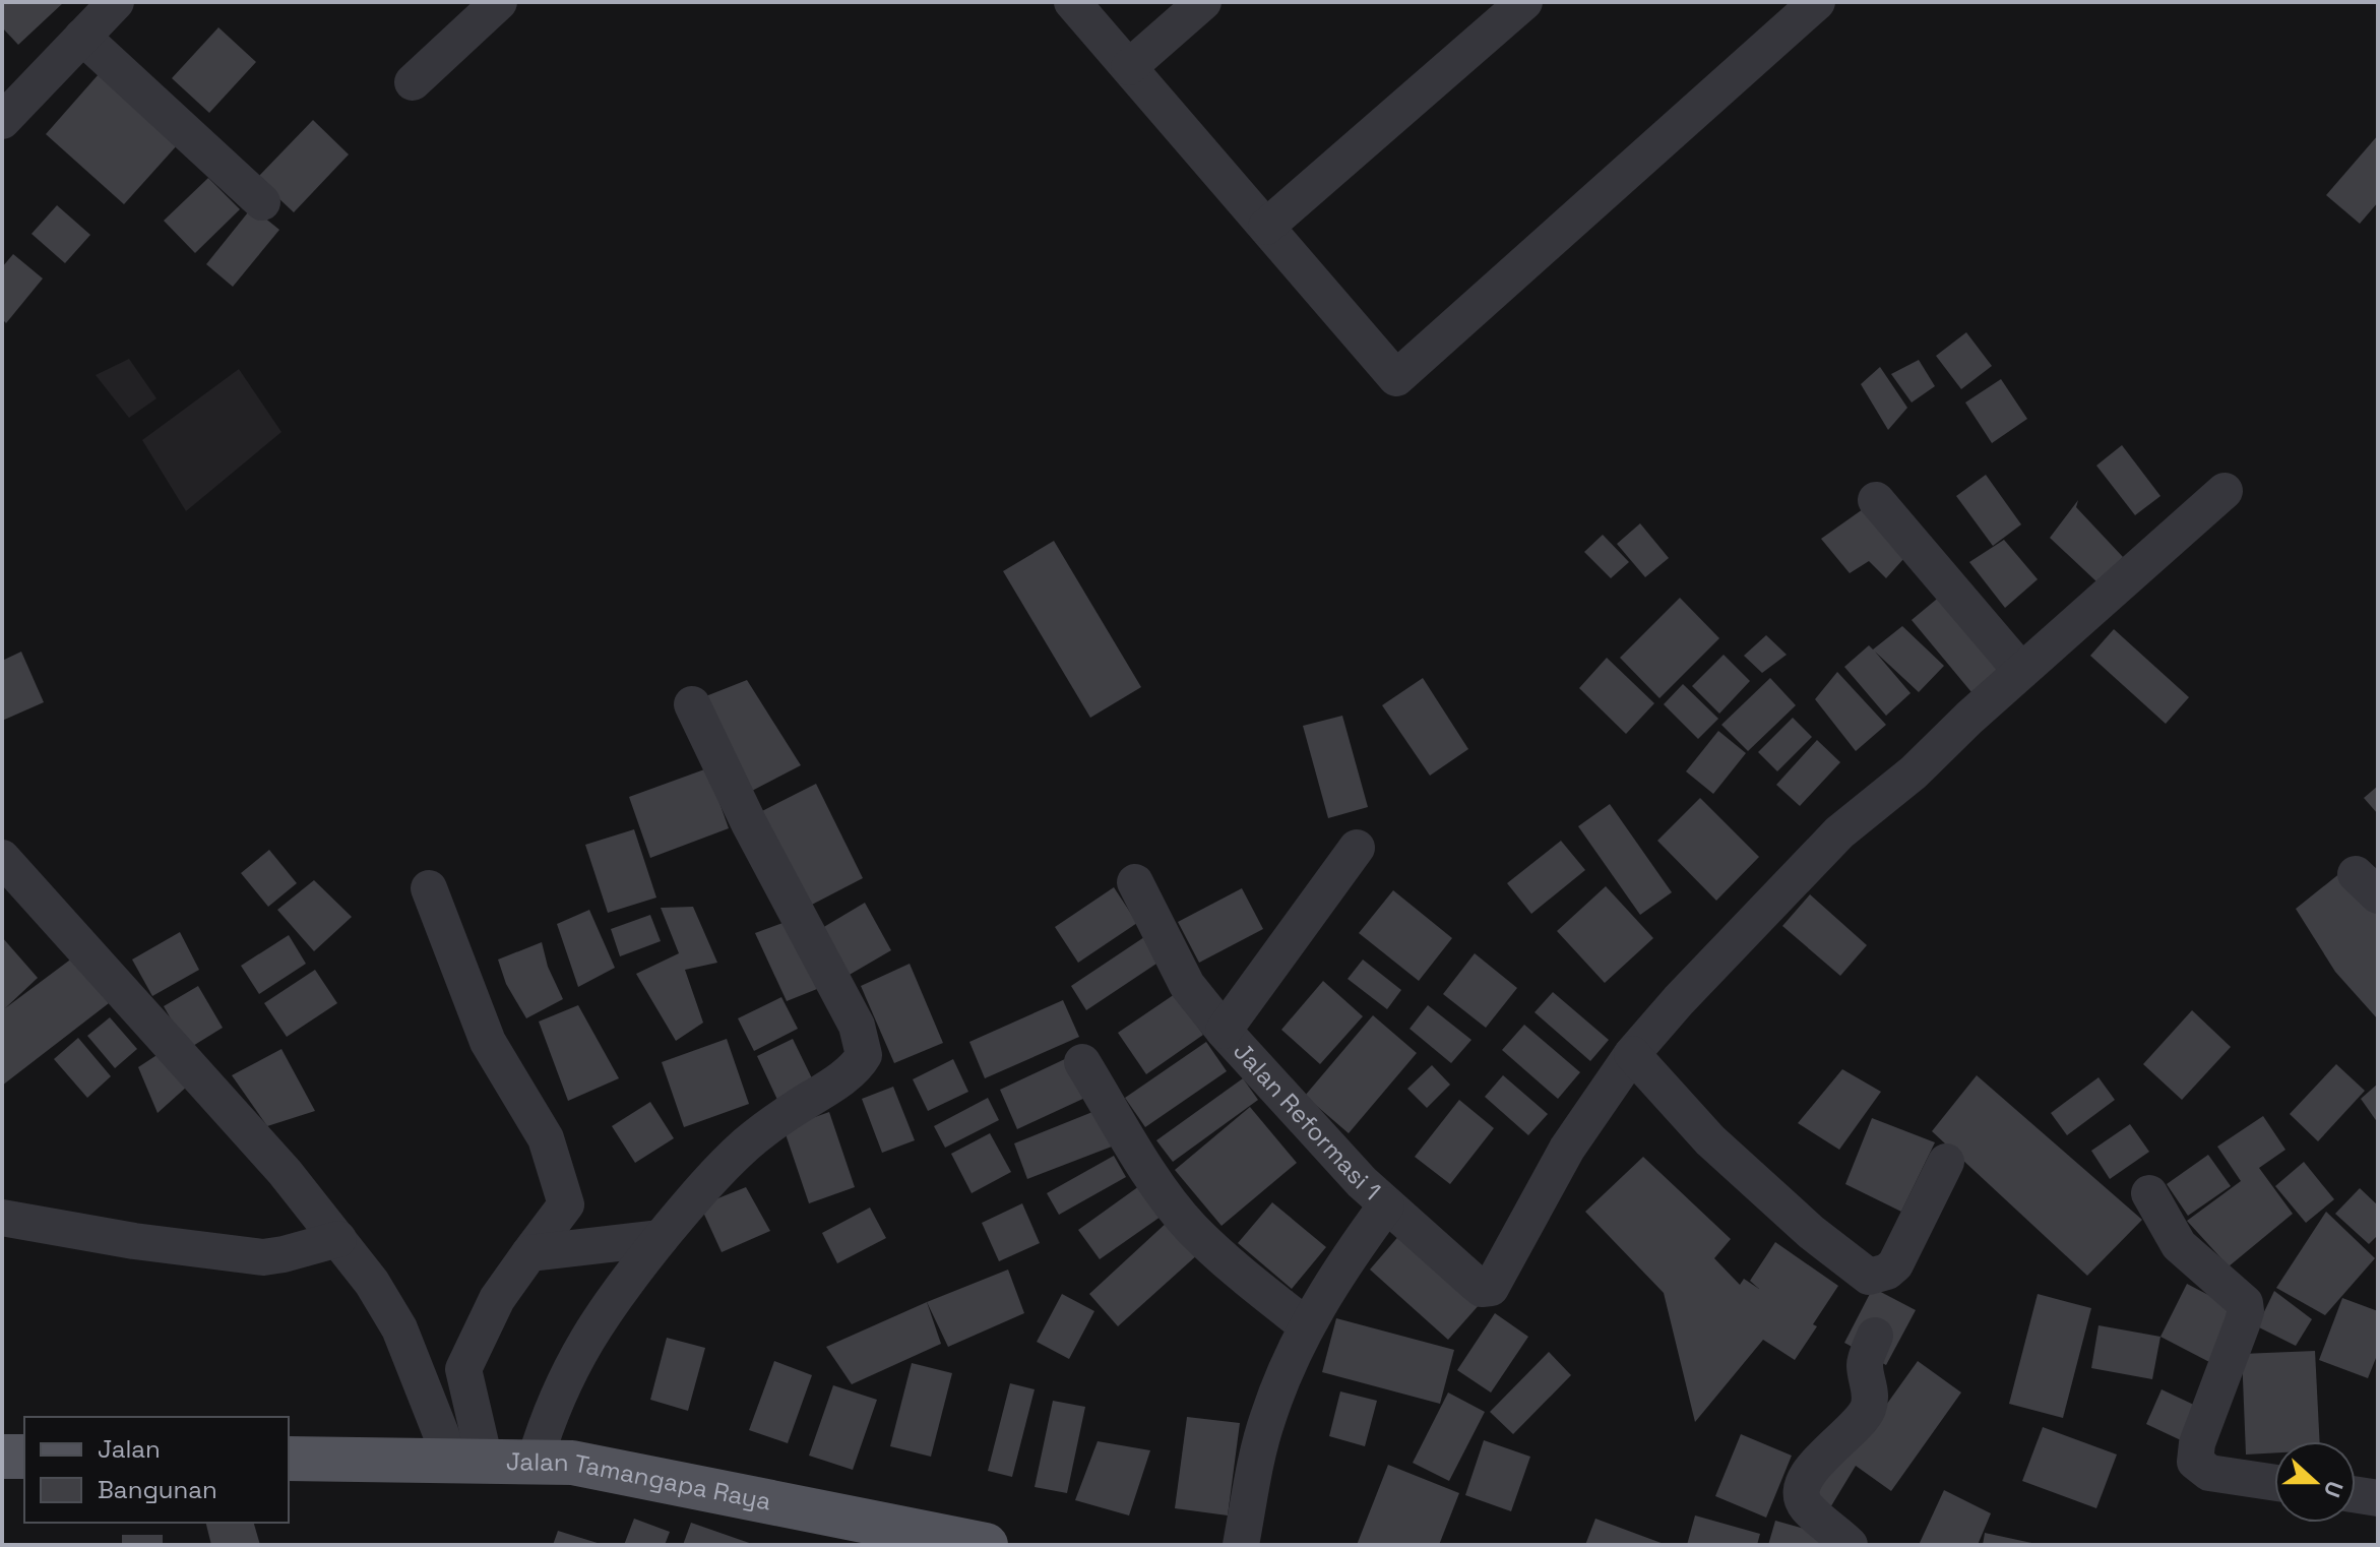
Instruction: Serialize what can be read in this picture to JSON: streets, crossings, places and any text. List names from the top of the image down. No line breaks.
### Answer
{"streets":{"main road":["Jalan Tamangapa Raya"],"street":["Jalan Reformasi 1"]},"legend":["Jalan","Bangunan"],"north":"right"}
